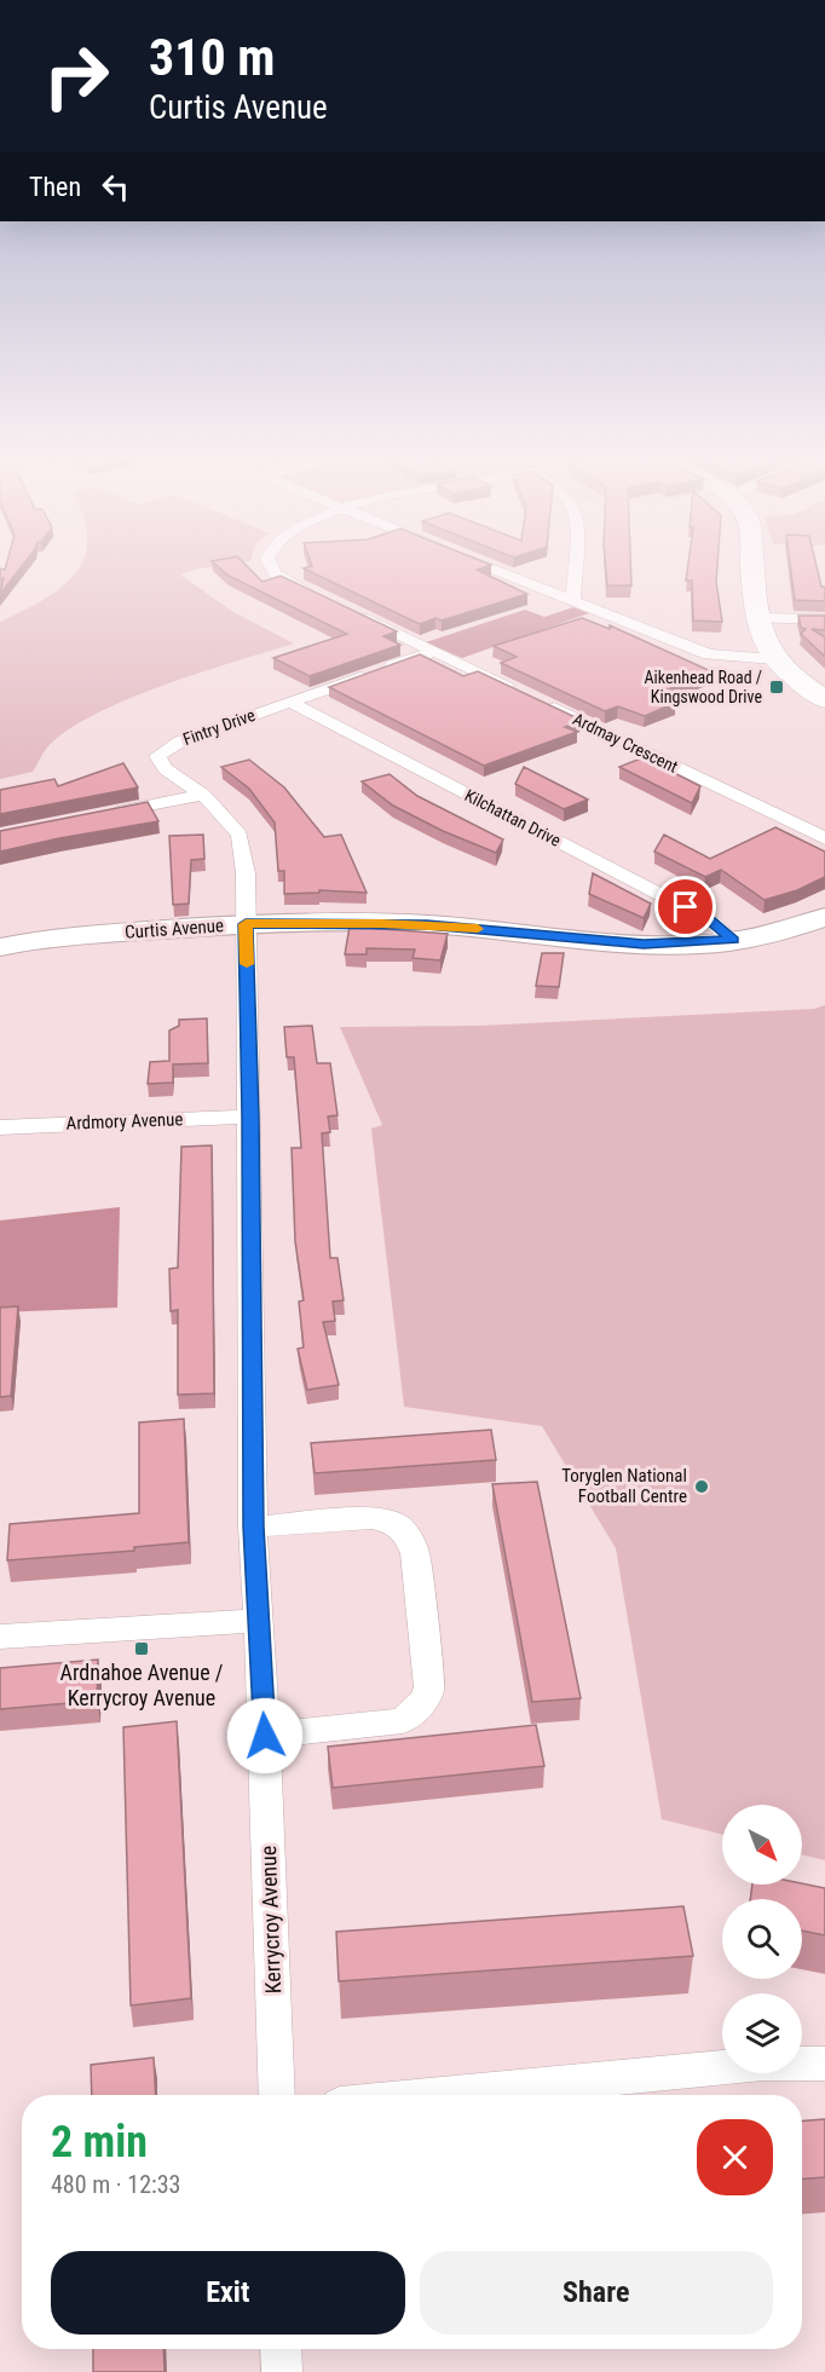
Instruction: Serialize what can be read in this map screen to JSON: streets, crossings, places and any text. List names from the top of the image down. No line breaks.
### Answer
{"streets":{"street":["Fintry Drive","Ardmay Crescent","Kilchattan Drive","Curtis Avenue","Ardmory Avenue","Kerrycroy Avenue"]},"crossings":[["Fintry Drive","Ardmay Crescent"],["Fintry Drive","Kilchattan Drive"],["Fintry Drive","Curtis Avenue"],["Fintry Drive","Kerrycroy Avenue"],["Kilchattan Drive","Curtis Avenue"],["Curtis Avenue","Kerrycroy Avenue"],["Ardmory Avenue","Kerrycroy Avenue"]],"places":{"transit":["Aikenhead Road / Kingswood Drive","Ardnahoe Avenue / Kerrycroy Avenue"],"other":["Toryglen National Football Centre"]},"north":"bottom right","page":{"turn":["310 m","Curtis Avenue"],"then":"Then","heading":["2 min","480 m · 12:33"],"buttons":["Exit","Share"]}}
